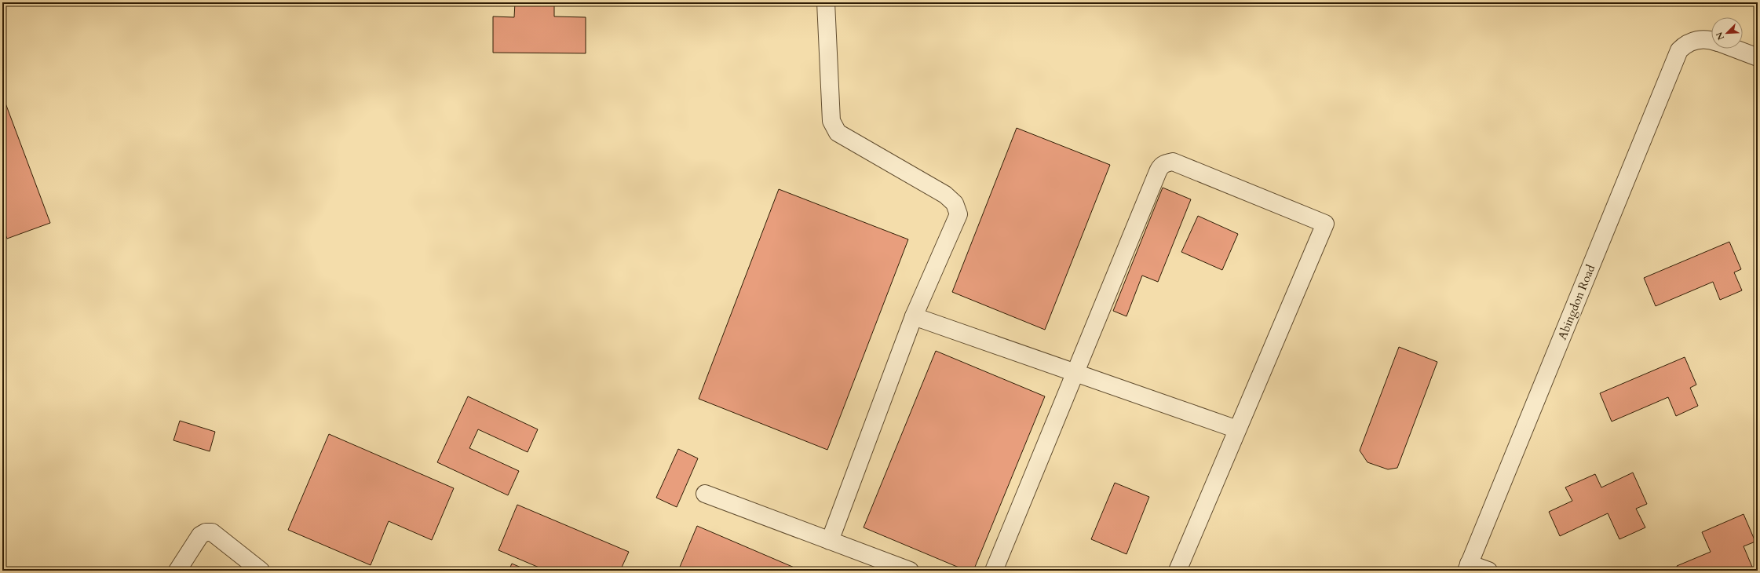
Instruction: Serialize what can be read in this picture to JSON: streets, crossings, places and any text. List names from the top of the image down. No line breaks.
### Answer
{"streets":{"street":["Abingdon Road"]},"north":"bottom left"}
